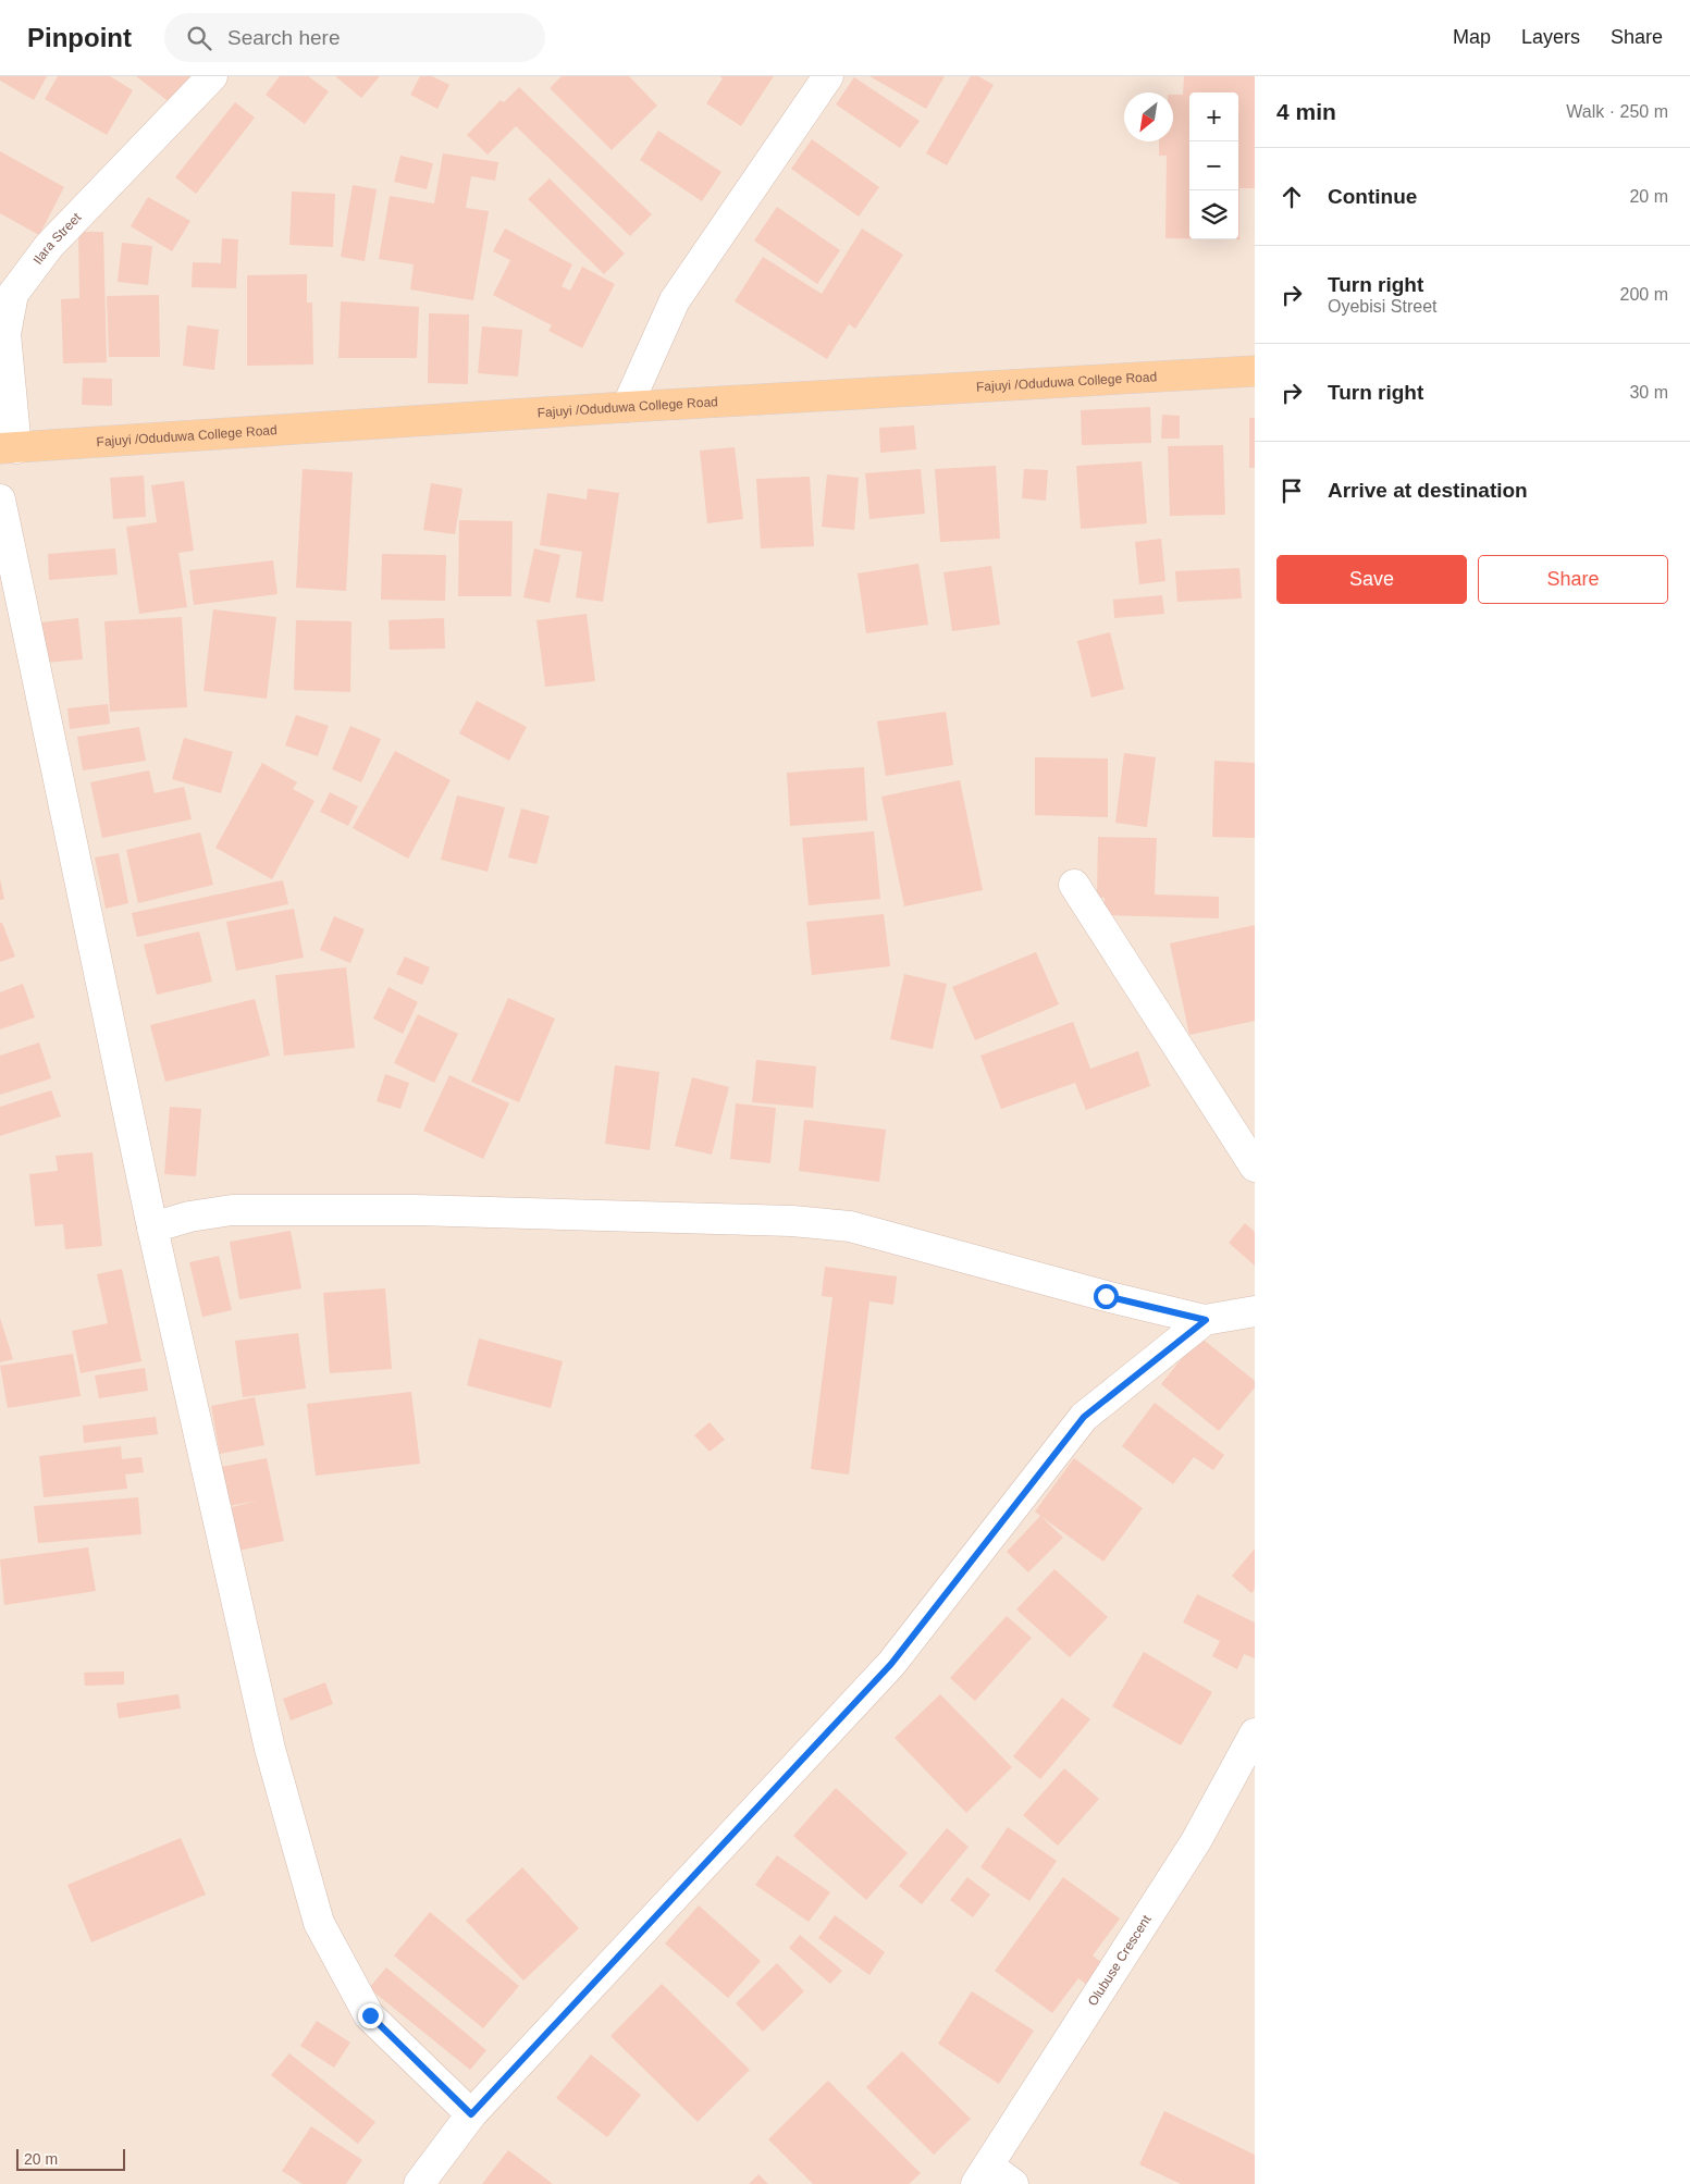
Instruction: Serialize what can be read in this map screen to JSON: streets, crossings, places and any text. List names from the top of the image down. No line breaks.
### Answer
{"streets":{"main road":["Fajuyi /Oduduwa College Road"],"street":["Ilara Street","Olubuse Crescent"]},"crossings":[["Ilara Street","Fajuyi /Oduduwa College Road"]],"scale_bar":"20 m","north":"bottom left","page":{"header":"Pinpoint","search":"Search here","nav":["Map","Layers","Share"],"heading":["4 min","Walk · 250 m"],"map_buttons":["+","−"],"list":[["Continue","20 m"],["Turn right","Oyebisi Street","200 m"],["Turn right","30 m"],"Arrive at destination"],"buttons":["Save","Share"],"scale":"20 m"}}
